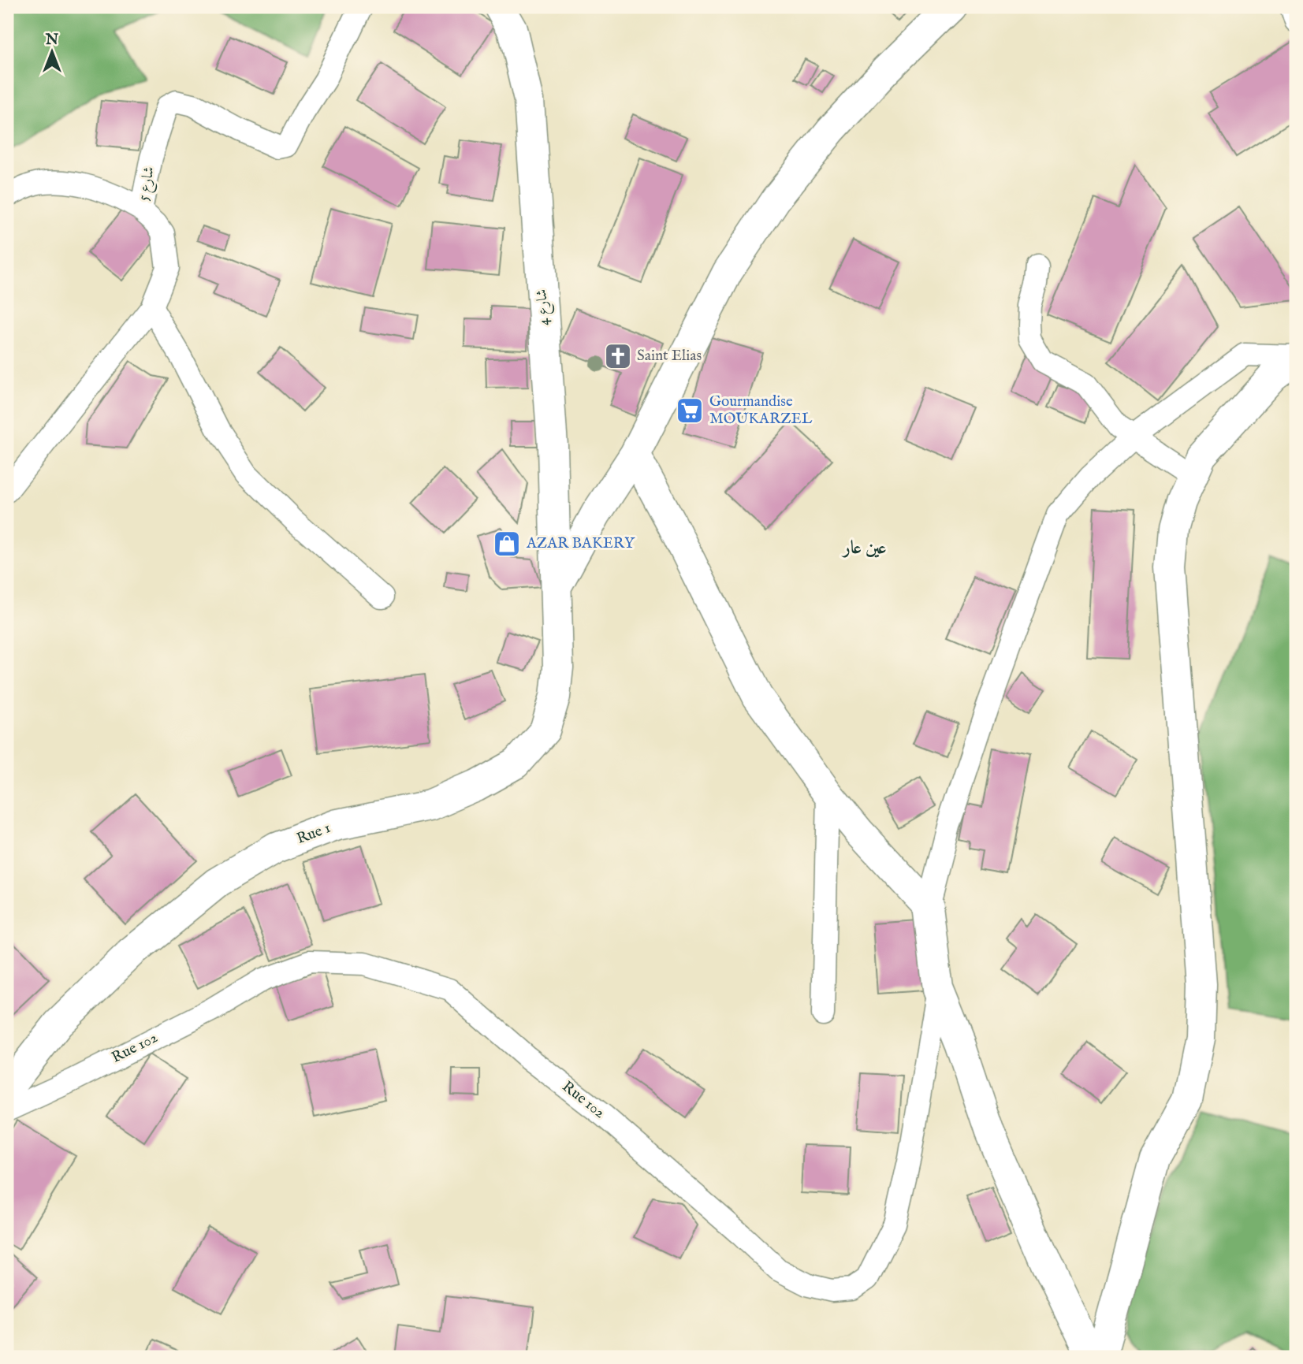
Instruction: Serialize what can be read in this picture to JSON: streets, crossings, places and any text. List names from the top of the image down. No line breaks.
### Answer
{"streets":{"street":["شارع 5","شارع 4","Rue 1","Rue 102"]},"crossings":[["شارع 4","Rue 1"]],"districts":["عين عار"],"places":{"church":["Saint Elias"],"supermarket":["Gourmandise MOUKARZEL"],"shop":["AZAR BAKERY"]},"north":"top"}
